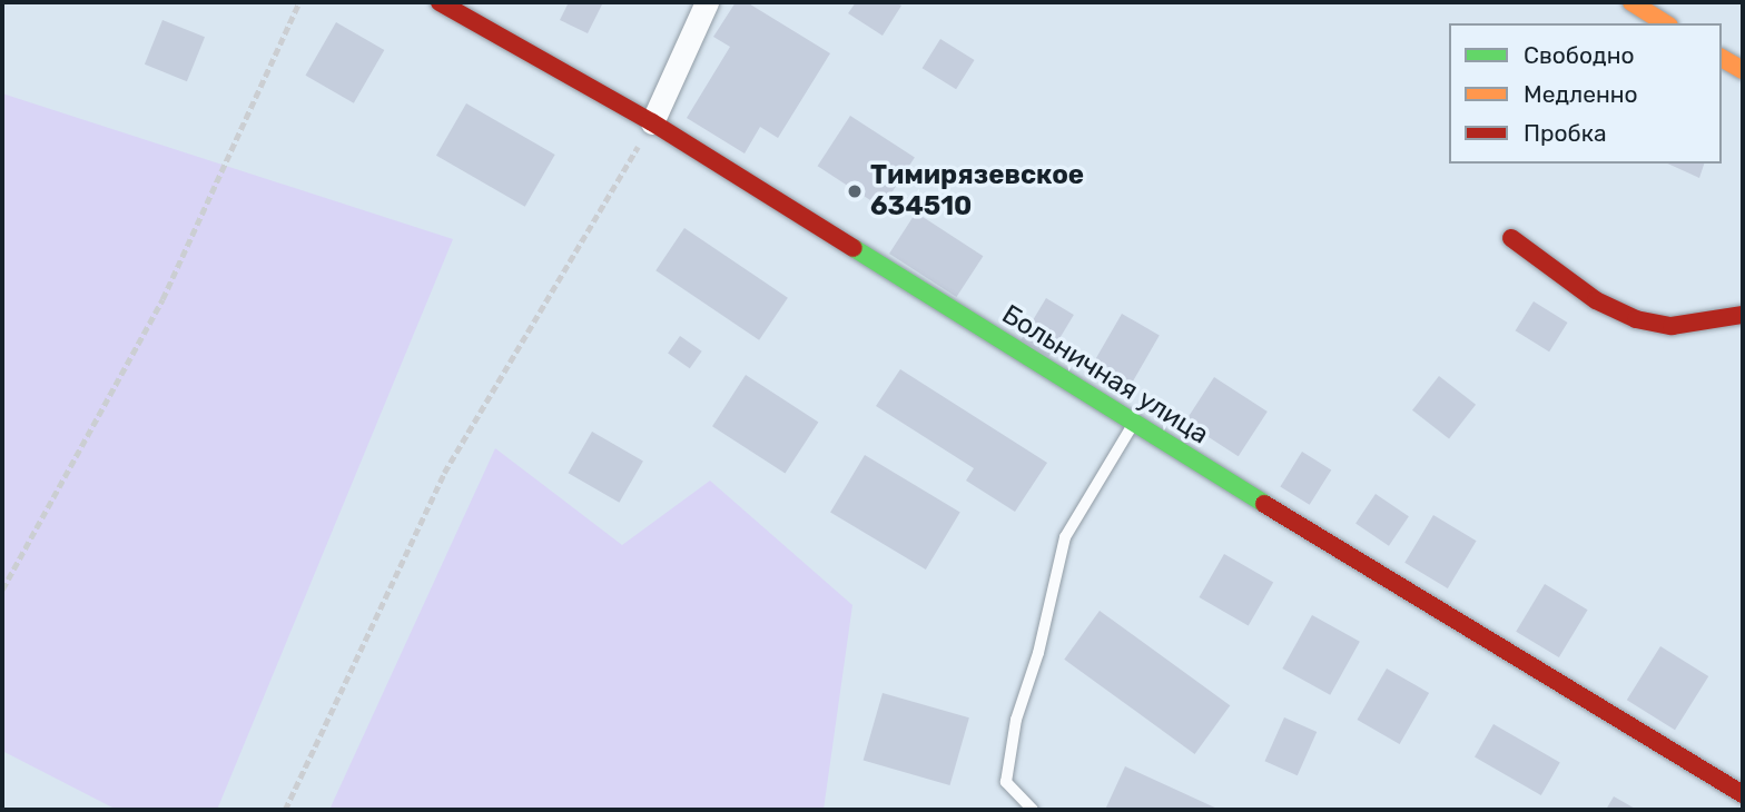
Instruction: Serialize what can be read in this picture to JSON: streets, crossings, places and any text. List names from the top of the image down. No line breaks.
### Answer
{"streets":{"street":["Больничная улица"]},"places":["Тимирязевское 634510"],"legend":["Свободно","Медленно","Пробка"]}
